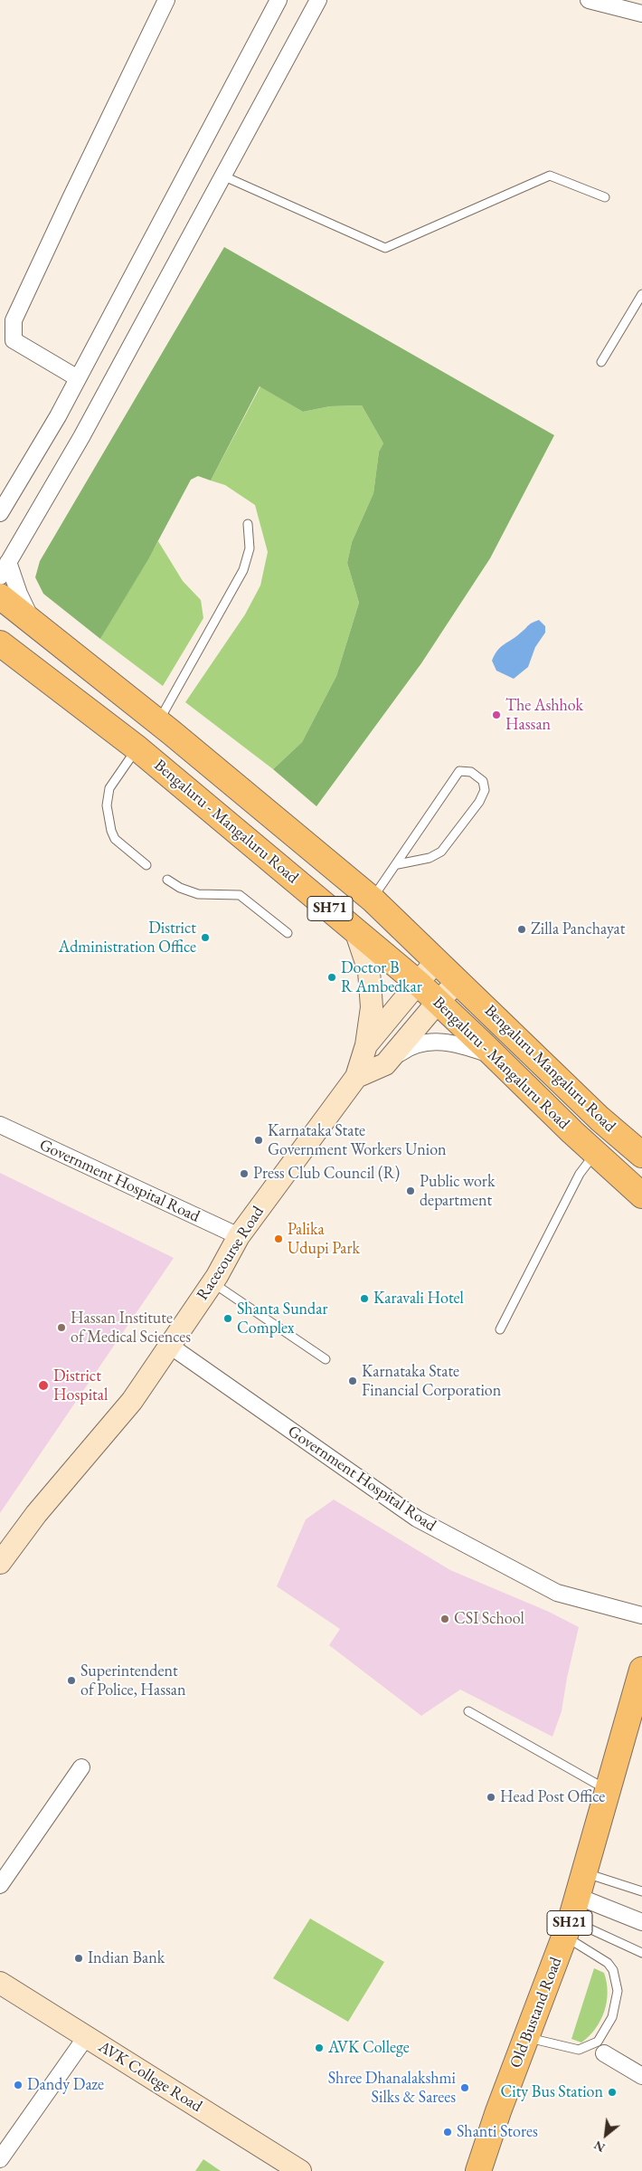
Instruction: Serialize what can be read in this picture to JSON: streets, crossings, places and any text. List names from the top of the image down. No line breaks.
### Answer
{"streets":{"main road":["Bengaluru - Mangaluru Road","SH71","Bengaluru Mangaluru Road","SH21","Old Bustand Road"],"street":["Government Hospital Road","Racecourse Road","AVK College Road"]},"crossings":[["Bengaluru - Mangaluru Road","Bengaluru Mangaluru Road"],["Bengaluru - Mangaluru Road","Racecourse Road"],["Bengaluru Mangaluru Road","Racecourse Road"],["Government Hospital Road","Racecourse Road"]],"places":["The Ashhok Hassan","Zilla Panchayat","District Administration Office","Doctor B R Ambedkar","Karnataka State Government Workers Union","Press Club Council (R)","Public work department","Palika Udupi Park","Karavali Hotel","Shanta Sundar Complex","Hassan Institute of Medical Sciences","Karnataka State Financial Corporation","District Hospital","CSI School","Superintendent of Police, Hassan","Head Post Office","Indian Bank","AVK College","Dandy Daze","Shree Dhanalakshmi Silks & Sarees","City Bus Station","Shanti Stores"],"north":"bottom left"}
